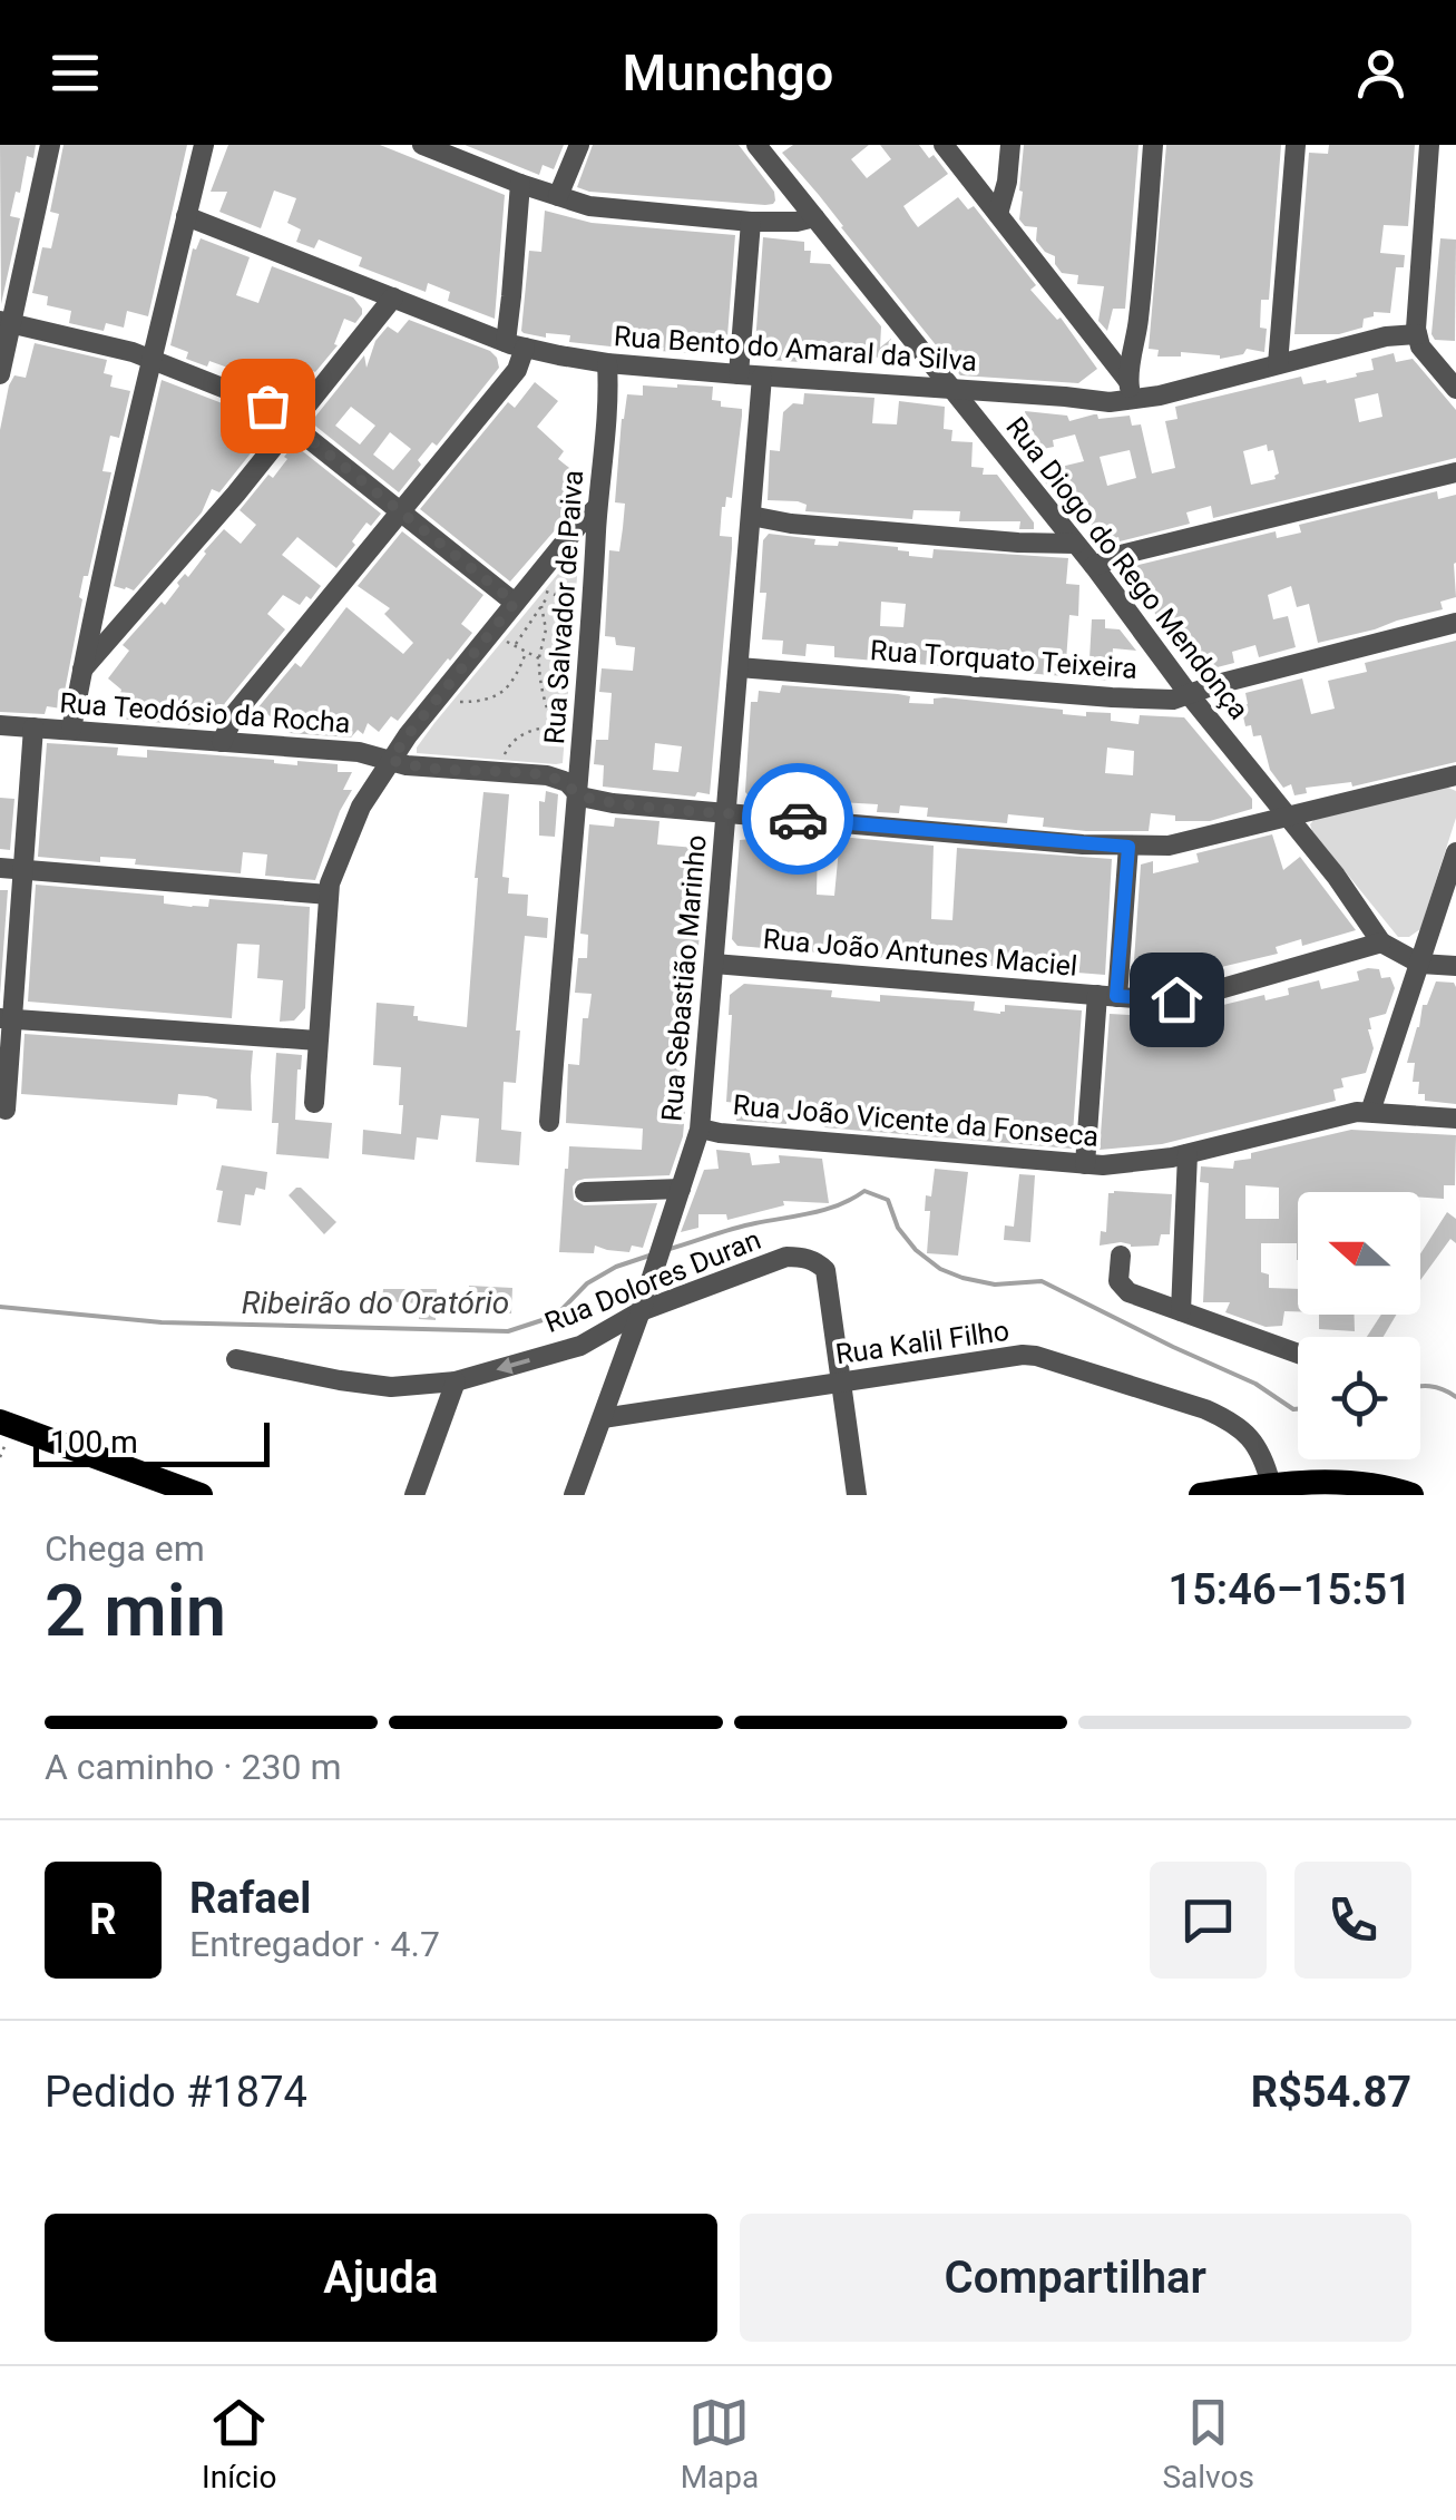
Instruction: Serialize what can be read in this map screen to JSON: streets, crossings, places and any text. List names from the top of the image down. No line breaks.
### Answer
{"streets":{"street":["Rua Bento do Amaral da Silva","Rua Diogo do Rego Mendonça","Rua Salvador de Paiva","Rua Torquato Teixeira","Rua Teodósio da Rocha","Rua João Antunes Maciel","Rua Sebastião Marinho","Rua João Vicente da Fonseca","Rua Dolores Duran","Rua Kalil Filho"]},"crossings":[["Rua Bento do Amaral da Silva","Rua Diogo do Rego Mendonça"],["Rua Bento do Amaral da Silva","Rua Salvador de Paiva"],["Rua Bento do Amaral da Silva","Rua Sebastião Marinho"],["Rua Diogo do Rego Mendonça","Rua Torquato Teixeira"],["Rua Diogo do Rego Mendonça","Rua Teodósio da Rocha"],["Rua Diogo do Rego Mendonça","Rua João Antunes Maciel"],["Rua Salvador de Paiva","Rua Teodósio da Rocha"],["Rua Torquato Teixeira","Rua Sebastião Marinho"],["Rua Teodósio da Rocha","Rua Sebastião Marinho"],["Rua João Antunes Maciel","Rua Sebastião Marinho"],["Rua Sebastião Marinho","Rua João Vicente da Fonseca"],["Rua Sebastião Marinho","Rua Dolores Duran"],["Rua Sebastião Marinho","Rua Kalil Filho"],["Rua Dolores Duran","Rua Kalil Filho"]],"water":["Ribeirão do Oratório"],"scale_bar":"100 m","north":"left","page":{"header":"Munchgo","scale":"100 m","heading":["2 min","Chega em","15:46–15:51"],"panel":["Rafael","Entregador · 4.7","Pedido #1874","R$54.87"],"bar":"A caminho · 230 m","round":"R","buttons":["Ajuda","Compartilhar"],"tabs":["Início","Mapa","Salvos"]}}
